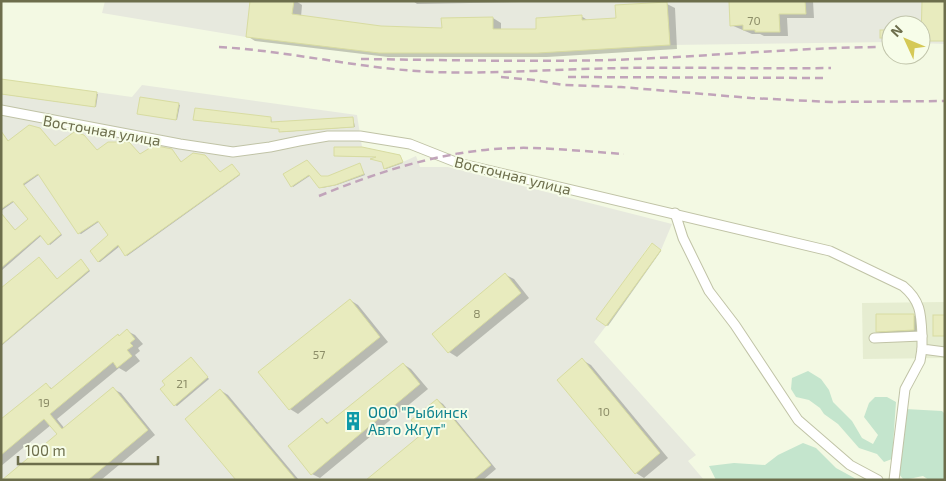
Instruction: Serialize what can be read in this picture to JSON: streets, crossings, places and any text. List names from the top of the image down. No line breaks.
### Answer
{"streets":{"street":["Восточная улица"]},"places":{"building":["ООО \"Рыбинск Авто Жгут\""]},"house_numbers":["70","8","57","21","19","10"],"scale_bar":"100 m","north":"top left"}
